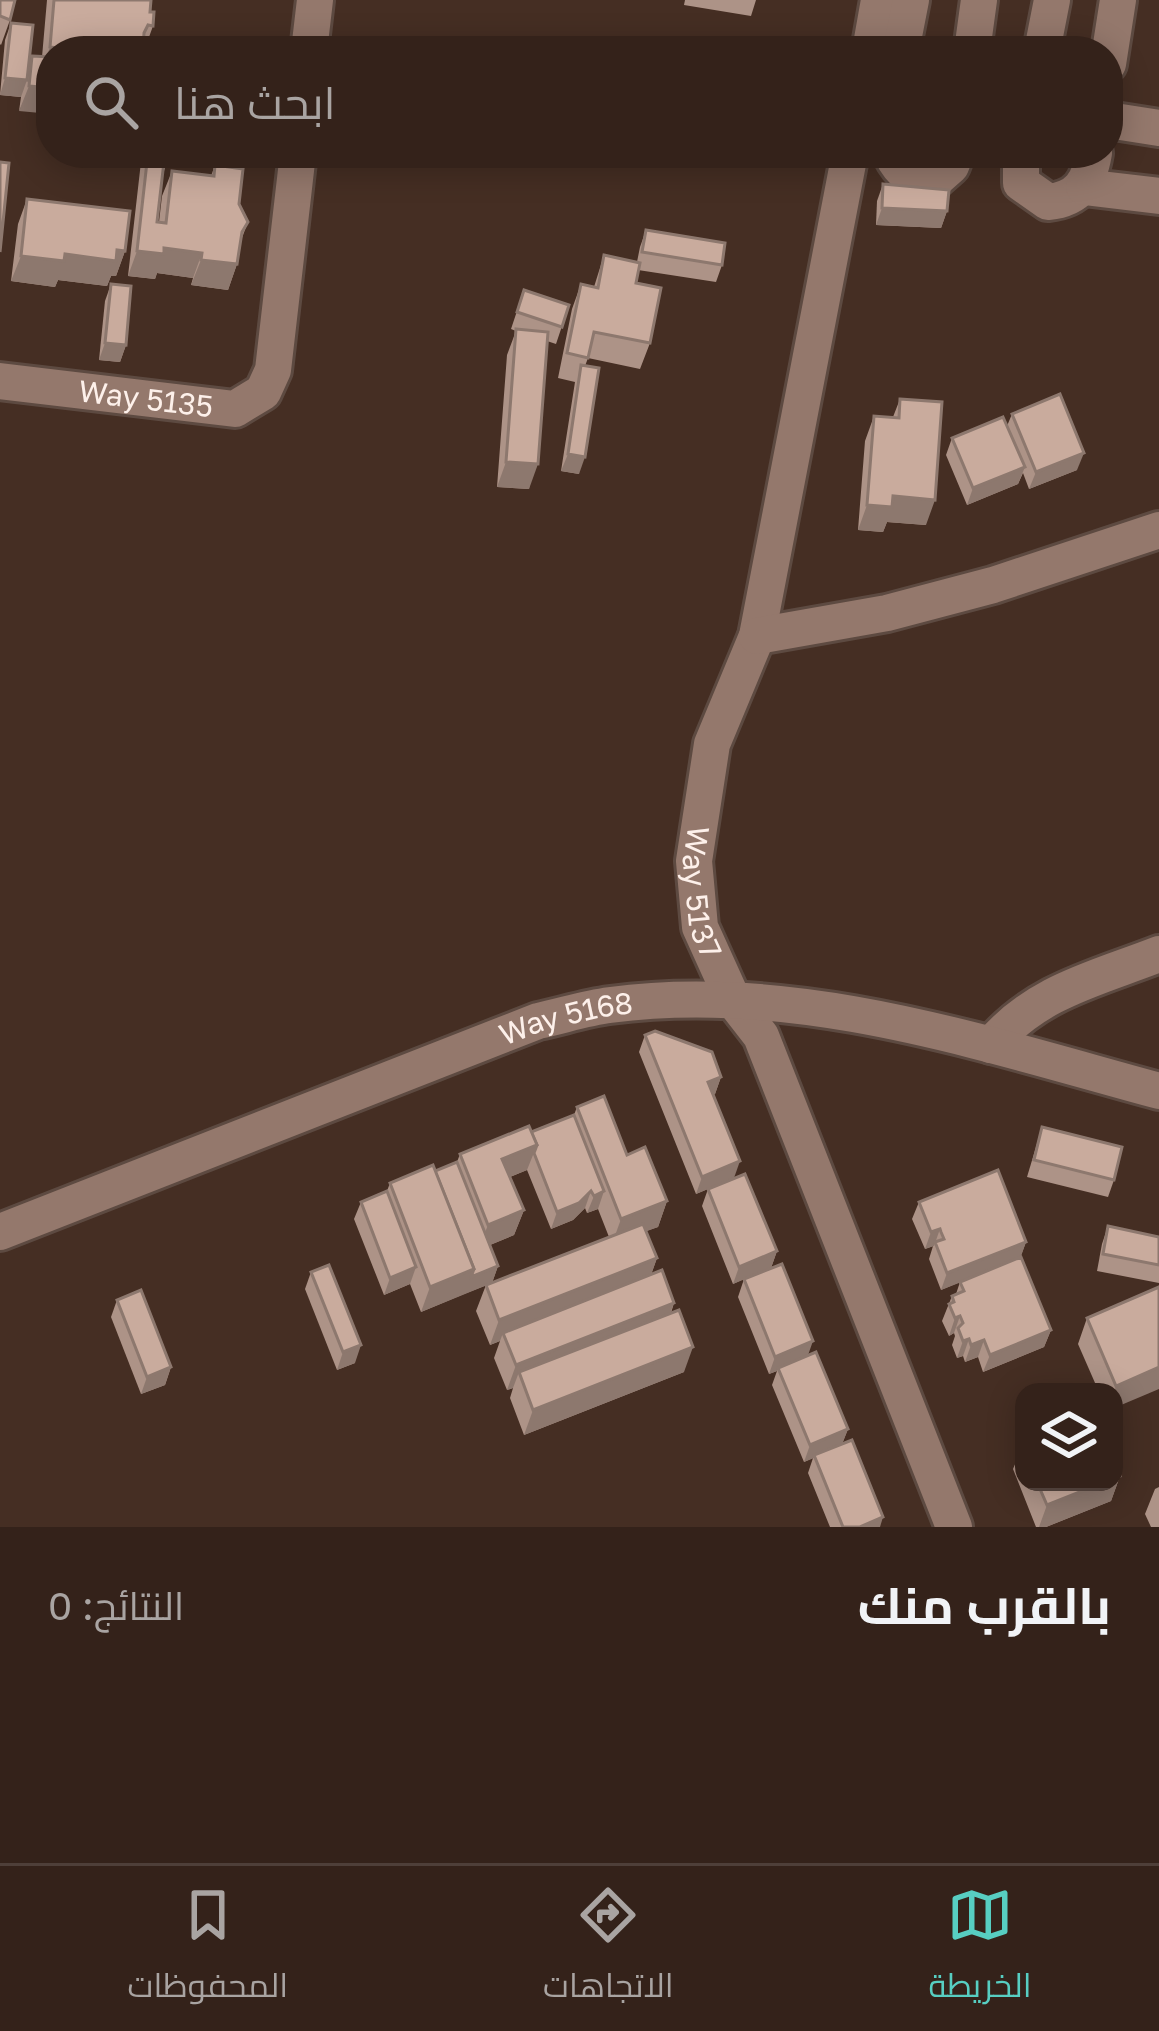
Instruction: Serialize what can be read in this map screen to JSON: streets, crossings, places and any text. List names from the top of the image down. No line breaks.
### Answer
{"streets":{"street":["Way 5135","Way 5137","Way 5168"]},"crossings":[["Way 5137","Way 5168"]],"page":{"search":"ابحث هنا","heading":["بالقرب منك","النتائج: 0"],"nav":["الخريطة","الاتجاهات","المحفوظات"]}}
